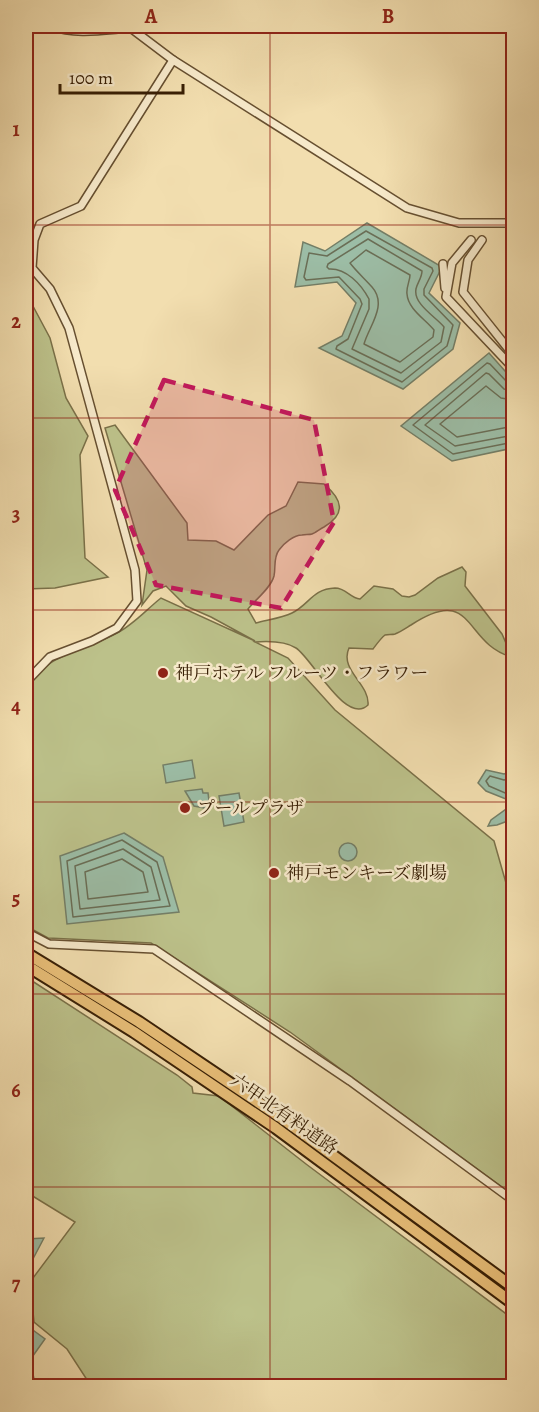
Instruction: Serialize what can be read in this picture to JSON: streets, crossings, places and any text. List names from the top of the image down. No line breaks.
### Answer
{"streets":{"main road":["六甲北有料道路"]},"places":["神戸ホテル フルーツ・フラワー","プールプラザ","神戸モンキーズ劇場"],"scale_bar":"100 m","grid":{"columns":["A","B"],"rows":["1","2","3","4","5","6","7"]}}
